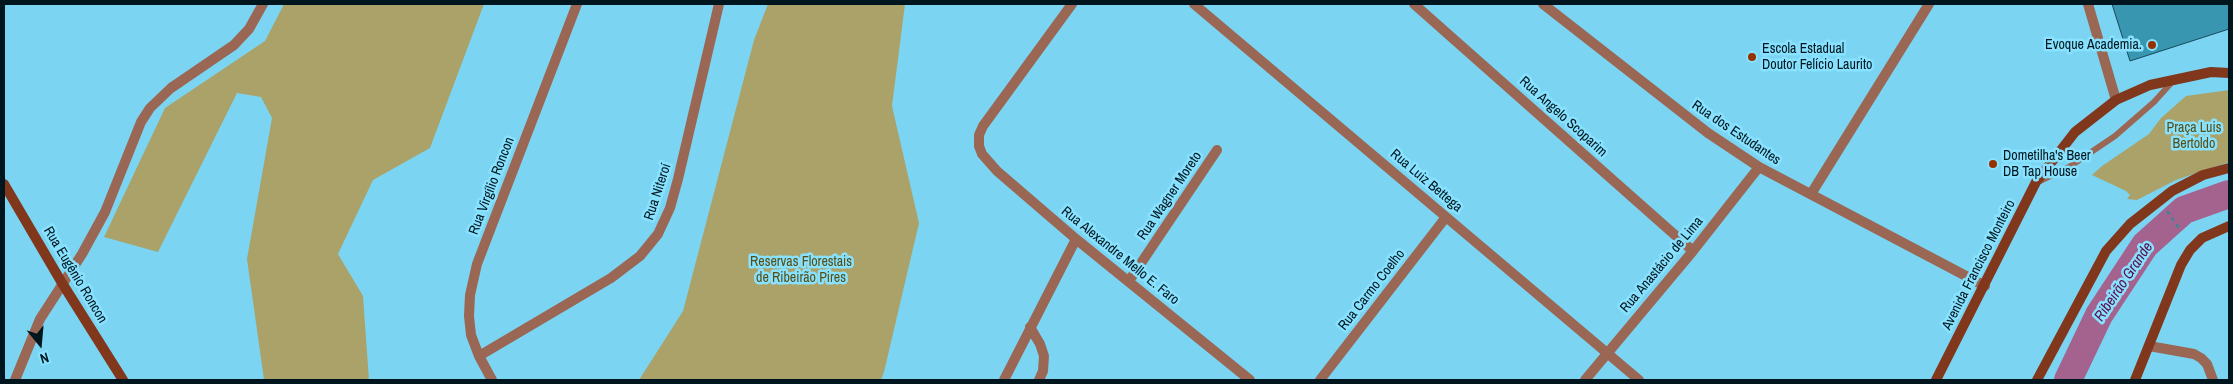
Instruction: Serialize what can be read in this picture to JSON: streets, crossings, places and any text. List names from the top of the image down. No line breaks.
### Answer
{"streets":{"main road":["Avenida Francisco Monteiro","Rua Eugênio Roncon"],"street":["Rua Angelo Scoparim","Rua dos Estudantes","Rua Luiz Bettega","Rua Virgílio Roncon","Rua Niteroí","Rua Wagner Moreto","Rua Alexandre Mello E. Faro","Rua Anastácio de Lima","Rua Carmo Coelho"]},"crossings":[["Rua Angelo Scoparim","Rua Anastácio de Lima"],["Rua dos Estudantes","Rua Anastácio de Lima"],["Rua dos Estudantes","Avenida Francisco Monteiro"],["Rua Luiz Bettega","Rua Anastácio de Lima"],["Rua Luiz Bettega","Rua Carmo Coelho"],["Rua Virgílio Roncon","Rua Niteroí"],["Rua Wagner Moreto","Rua Alexandre Mello E. Faro"]],"water":["Ribeirão Grande"],"parks":["Praça Luis Bertoldo","Reservas Florestais de Ribeirão Pires"],"places":["Evoque Academia.","Escola Estadual Doutor Felício Laurito","Dometilha's Beer DB Tap House"],"north":"bottom"}
